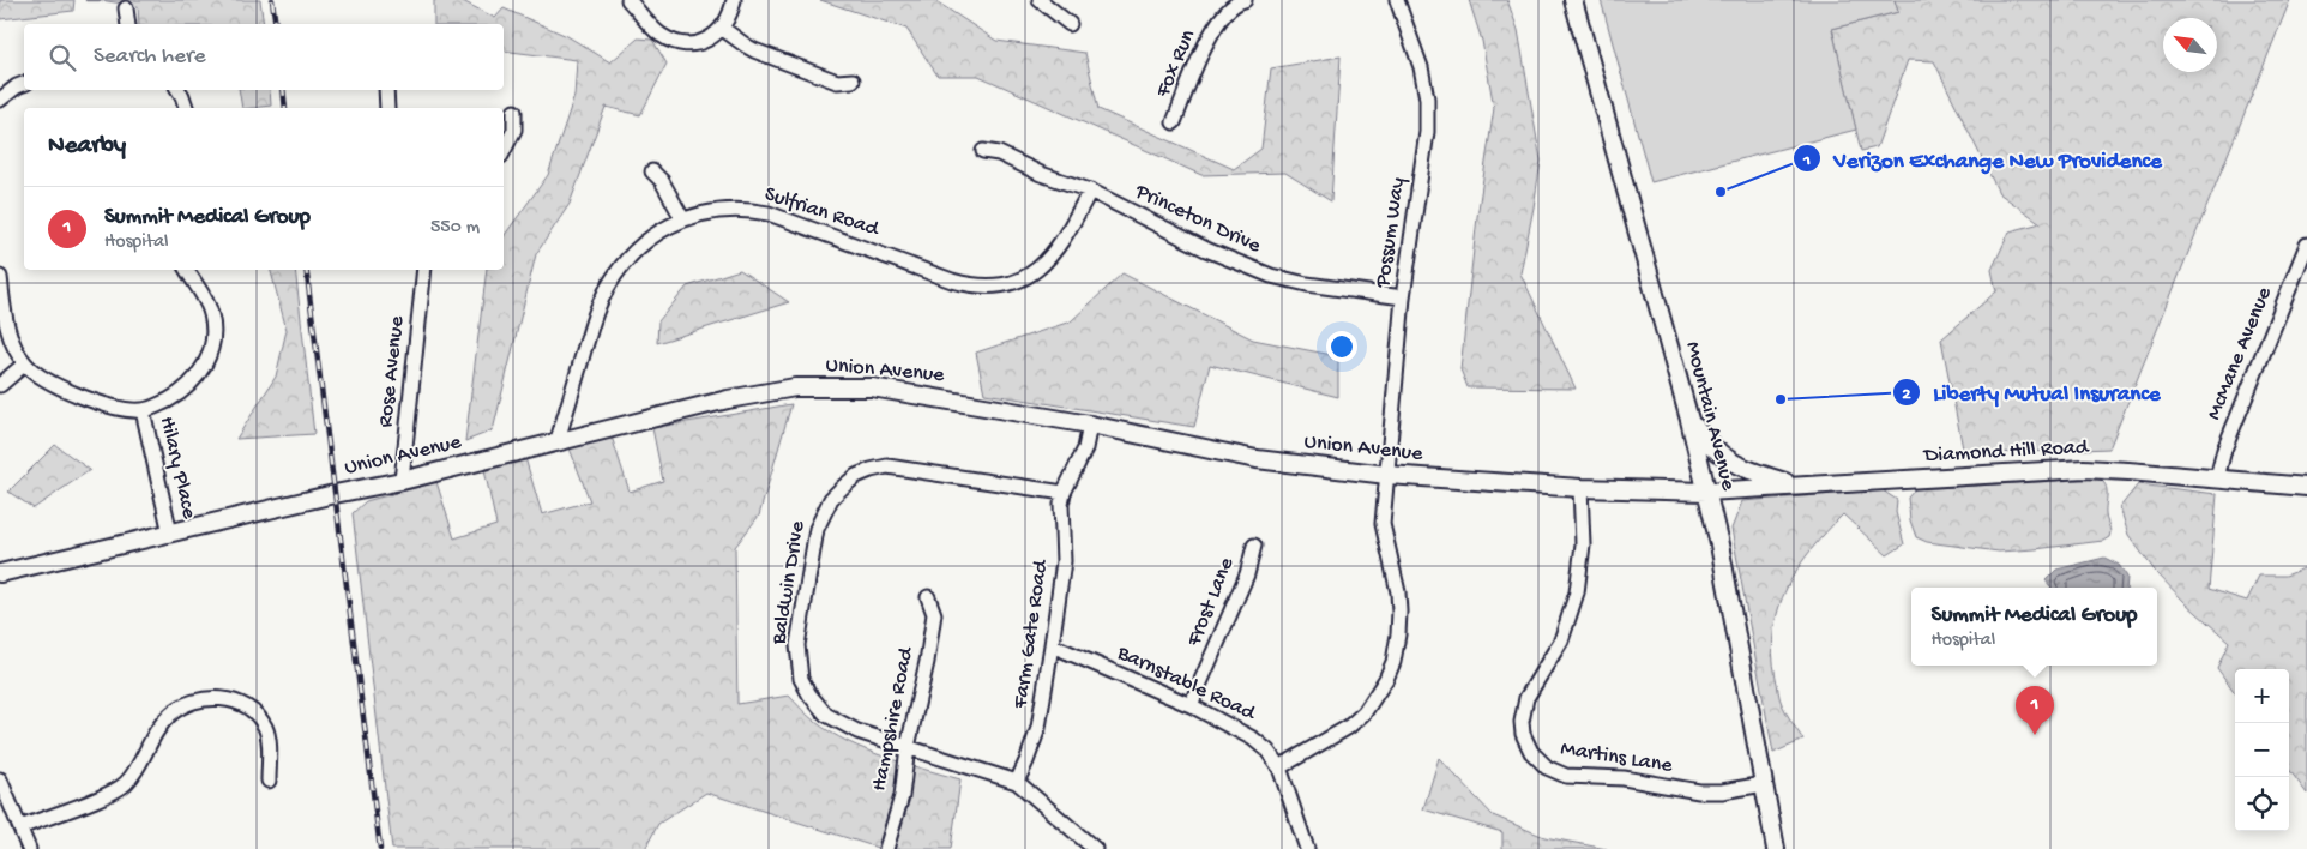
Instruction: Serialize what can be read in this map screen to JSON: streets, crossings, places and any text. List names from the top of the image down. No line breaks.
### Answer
{"streets":{"main road":["Union Avenue","Mountain Avenue","Diamond Hill Road"],"street":["Fox Run","Sulfrian Road","Princeton Drive","Possum Way","McMane Avenue","Rose Avenue","Hilary Place","Baldwin Drive","Frost Lane","Farm Gate Road","Barnstable Road","Hampshire Road","Martins Lane"]},"crossings":[["Sulfrian Road","Princeton Drive"],["Sulfrian Road","Union Avenue"],["Princeton Drive","Possum Way"],["Possum Way","Union Avenue"],["Possum Way","Barnstable Road"],["McMane Avenue","Diamond Hill Road"],["Union Avenue","Rose Avenue"],["Union Avenue","Mountain Avenue"],["Union Avenue","Diamond Hill Road"],["Union Avenue","Hilary Place"],["Union Avenue","Farm Gate Road"],["Union Avenue","Martins Lane"],["Mountain Avenue","Diamond Hill Road"],["Mountain Avenue","Martins Lane"],["Baldwin Drive","Farm Gate Road"],["Baldwin Drive","Hampshire Road"],["Frost Lane","Barnstable Road"],["Farm Gate Road","Barnstable Road"]],"places":["Verizon Exchange New Providence","Liberty Mutual Insurance"],"north":"top left","page":{"search":"Search here","heading":"Nearby","list":[{"mark":"1","name":"Summit Medical Group","note":"Hospital","value":"550 m"}],"popup":["Summit Medical Group","Hospital"],"map_buttons":["+","−"],"pins":"1"}}
